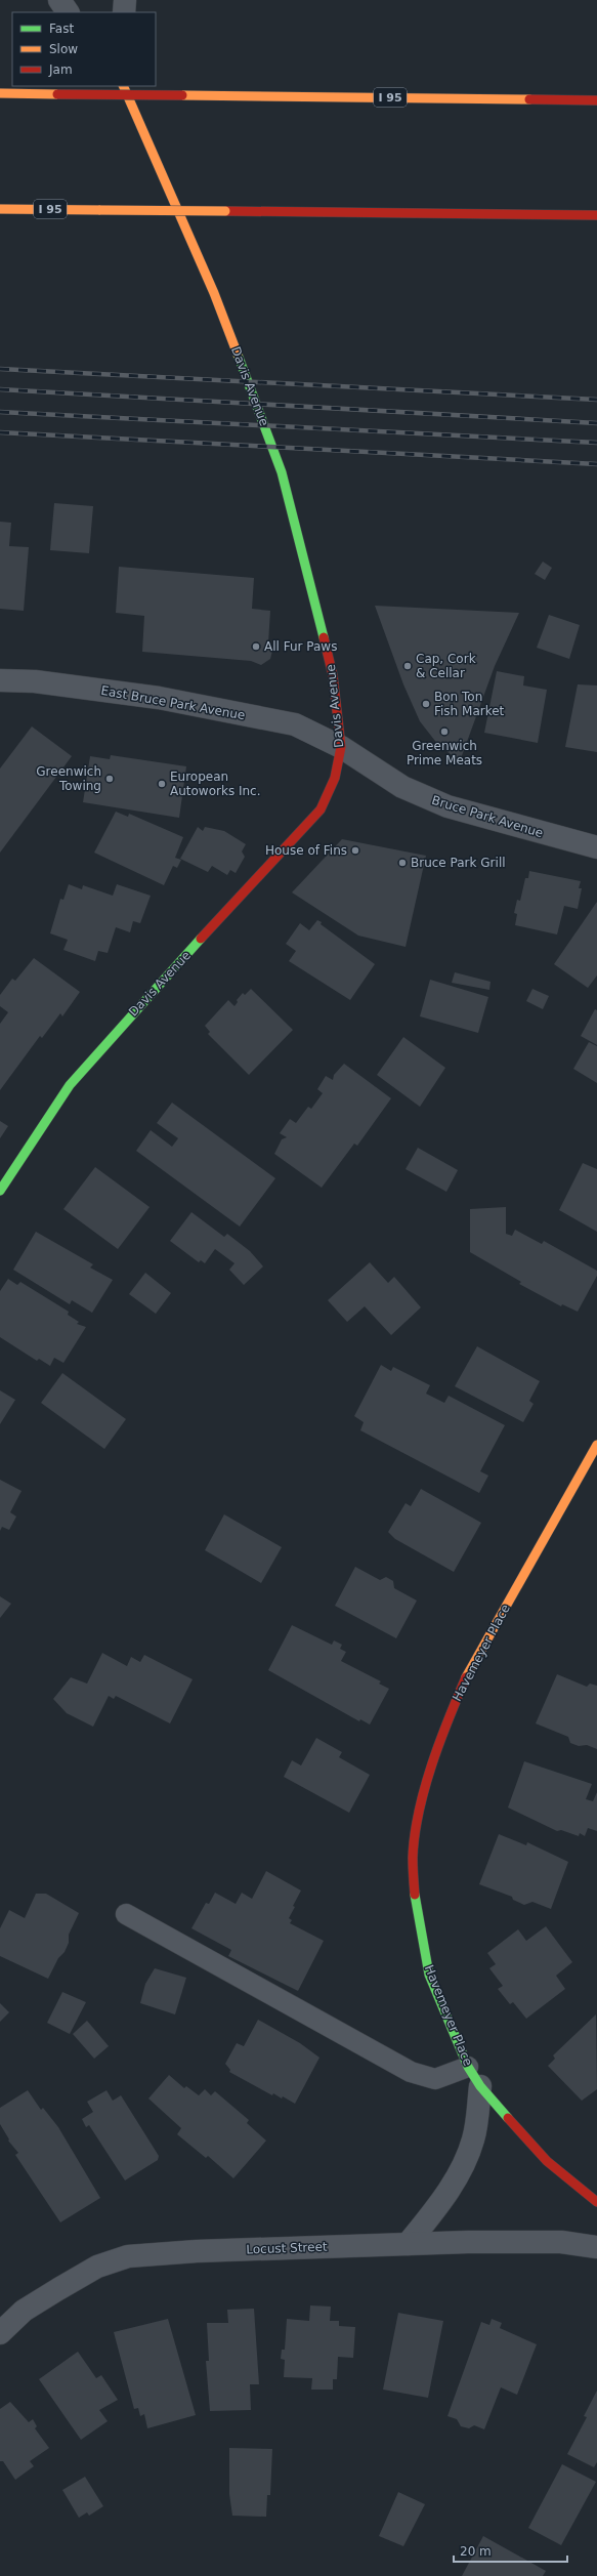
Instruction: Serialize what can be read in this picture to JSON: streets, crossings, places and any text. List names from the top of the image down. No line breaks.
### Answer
{"streets":{"main road":["I 95","Davis Avenue","Havemeyer Place"],"street":["East Bruce Park Avenue","Bruce Park Avenue","Locust Street"]},"crossings":[["Davis Avenue","East Bruce Park Avenue"],["Davis Avenue","Bruce Park Avenue"],["East Bruce Park Avenue","Bruce Park Avenue"]],"places":["All Fur Paws","Cap, Cork & Cellar","Bon Ton Fish Market","Greenwich Prime Meats","Greenwich Towing","European Autoworks Inc.","House of Fins","Bruce Park Grill"],"legend":["Fast","Slow","Jam"],"scale_bar":"20 m"}
